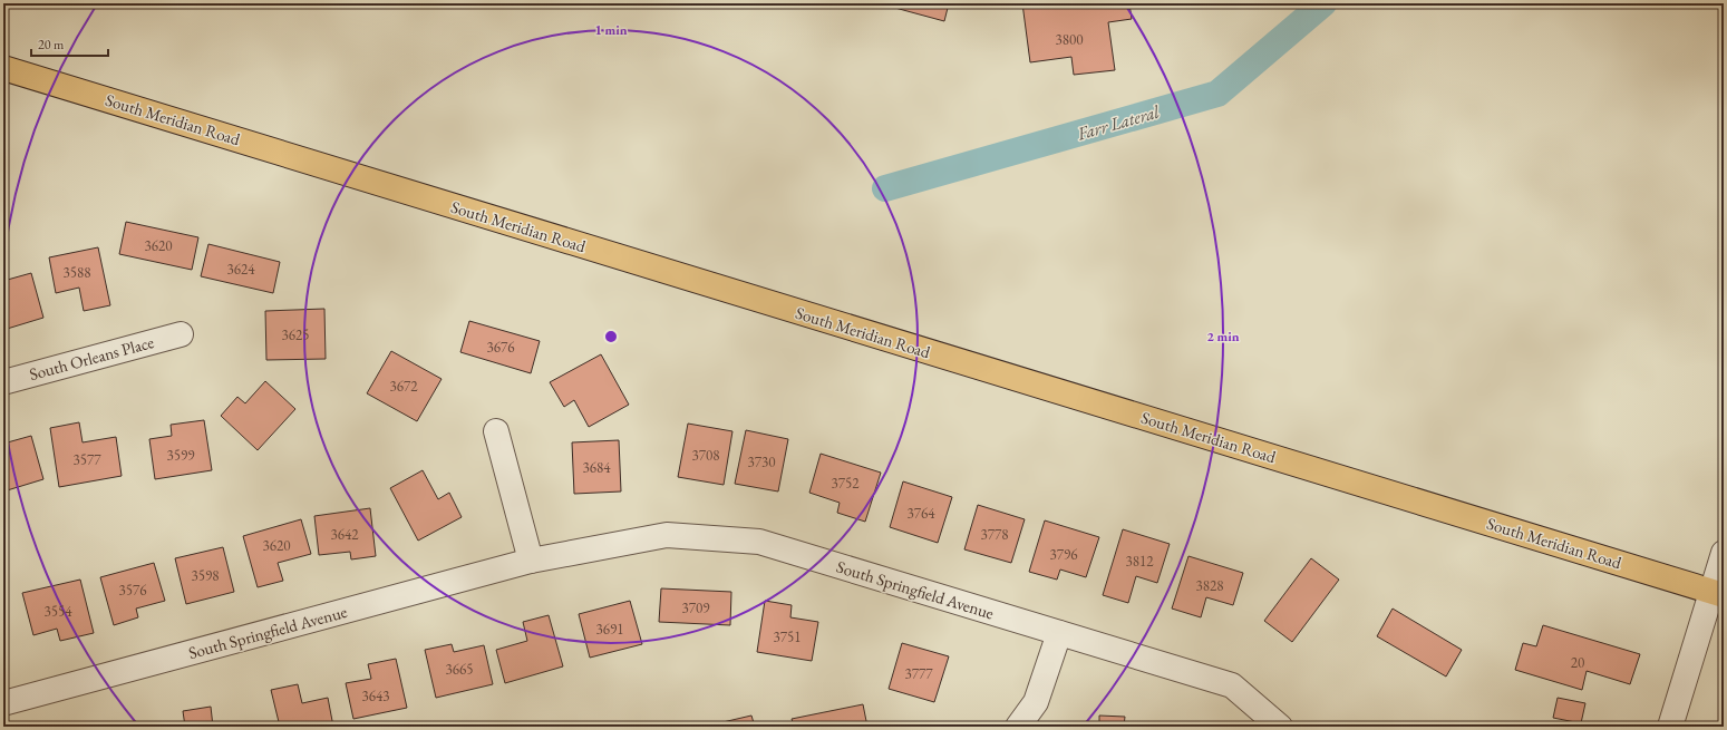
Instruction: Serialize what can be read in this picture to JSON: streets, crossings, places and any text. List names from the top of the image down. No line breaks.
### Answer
{"streets":{"main road":["South Meridian Road"],"street":["South Orleans Place","South Springfield Avenue"]},"water":["Farr Lateral"],"house_numbers":["3800","3620","3624","3588","3625","3676","3672","3599","3708","3577","3730","3684","3752","3764","3642","3778","3620","3796","3812","3598","3828","3576","3709","3554","3691","3751","20","3665","3777","3643"],"scale_bar":"20 m","rings":["1 min","2 min"]}
